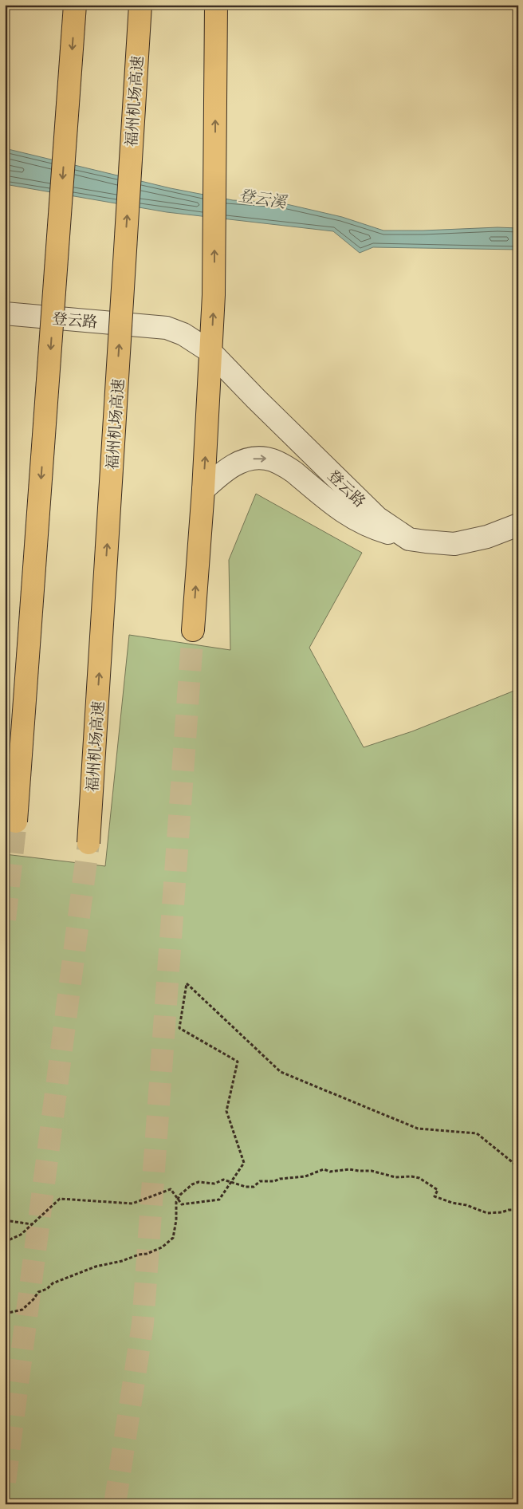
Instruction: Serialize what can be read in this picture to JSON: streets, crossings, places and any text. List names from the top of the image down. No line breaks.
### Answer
{"streets":{"main road":["福州机场高速"],"street":["登云路"]},"water":["登云溪"]}
